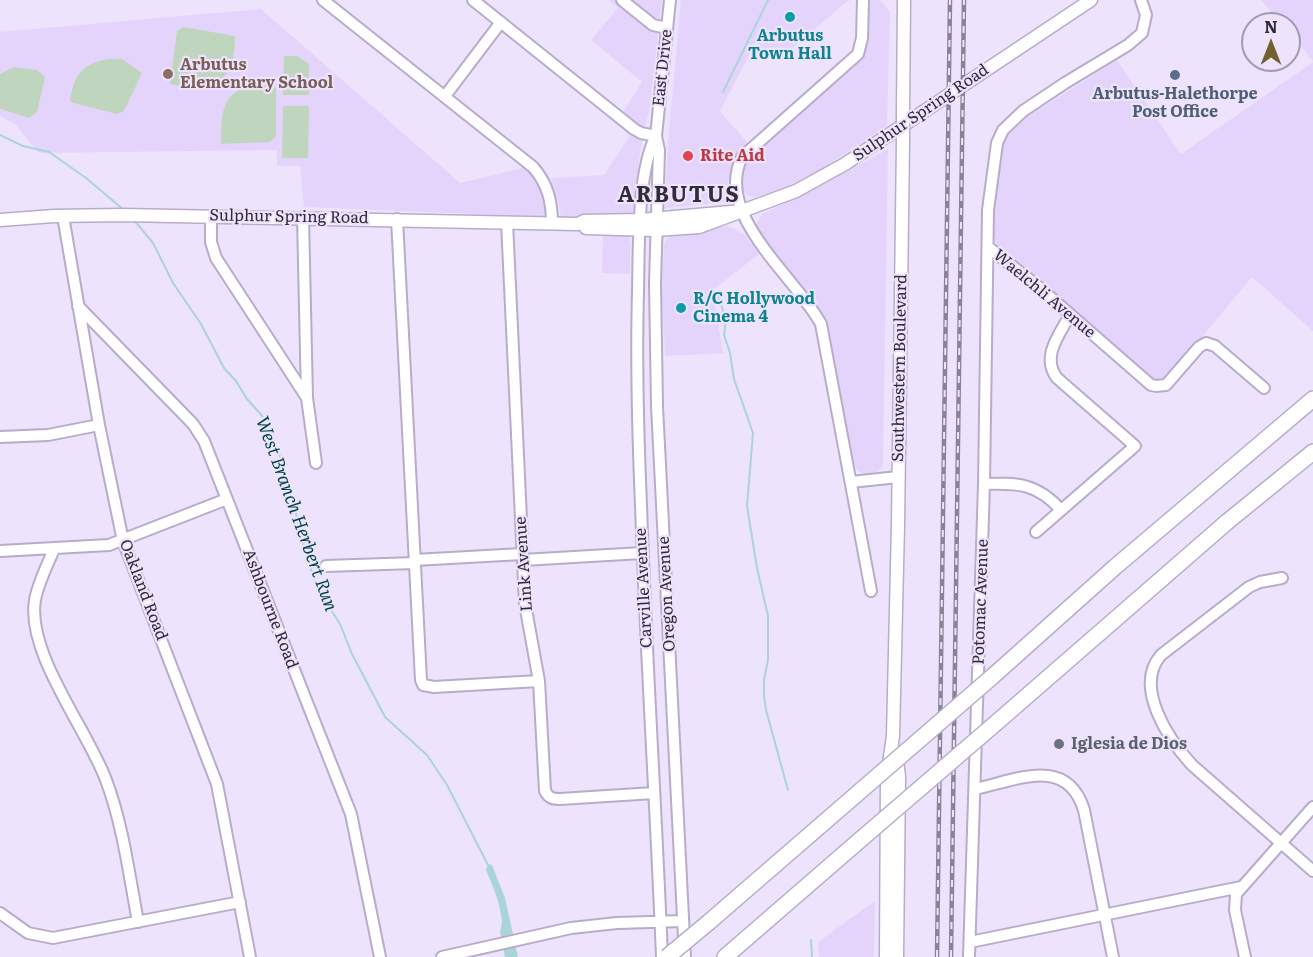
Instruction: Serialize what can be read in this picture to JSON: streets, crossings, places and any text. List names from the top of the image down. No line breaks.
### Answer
{"streets":{"main road":["Sulphur Spring Road","Southwestern Boulevard"],"street":["East Drive","Waelchli Avenue","Link Avenue","Carville Avenue","Oakland Road","Oregon Avenue","Potomac Avenue","Ashbourne Road"]},"crossings":[["East Drive","Sulphur Spring Road"],["East Drive","Carville Avenue"],["East Drive","Oregon Avenue"],["Sulphur Spring Road","Link Avenue"],["Sulphur Spring Road","Carville Avenue"],["Sulphur Spring Road","Oakland Road"],["Sulphur Spring Road","Oregon Avenue"],["Waelchli Avenue","Potomac Avenue"],["Link Avenue","Carville Avenue"],["Oakland Road","Ashbourne Road"]],"districts":["ARBUTUS"],"water":["West Branch Herbert Run"],"places":["Arbutus Town Hall","Arbutus Elementary School","Arbutus-Halethorpe Post Office","Rite Aid","R/C Hollywood Cinema 4","Iglesia de Dios"],"north":"top"}
